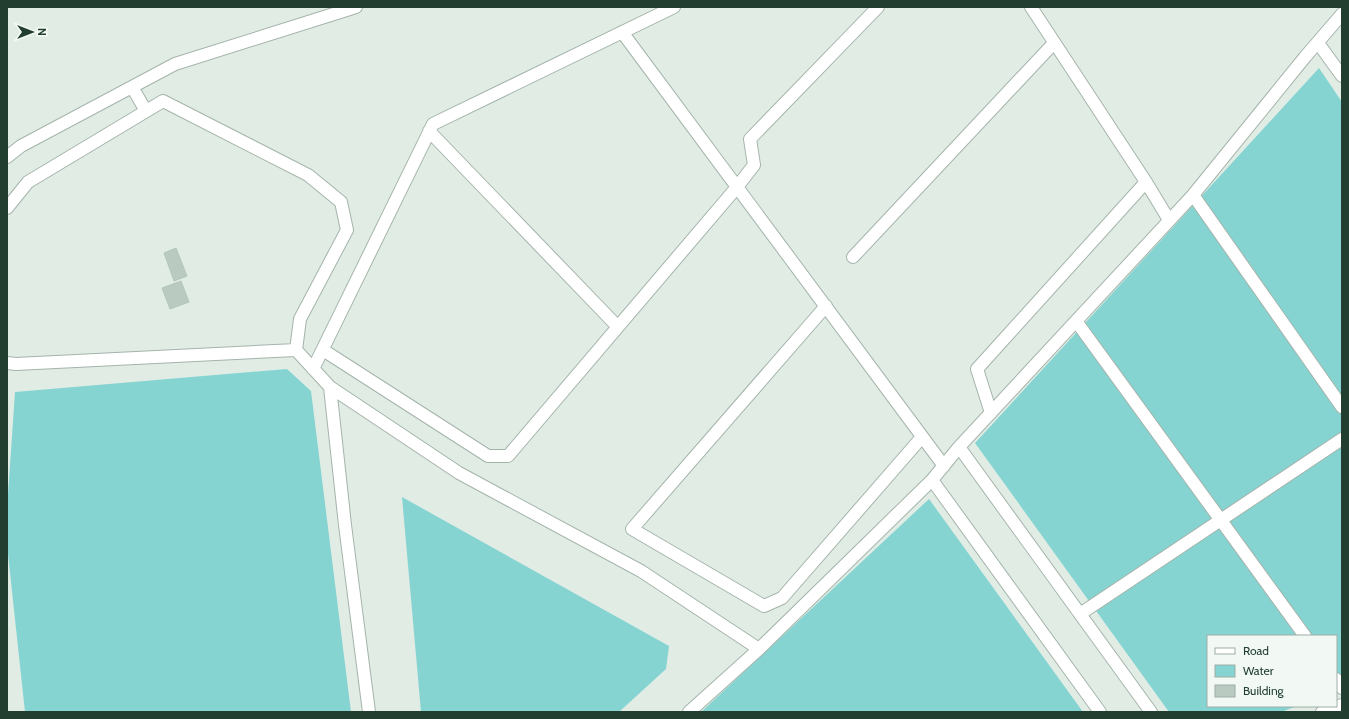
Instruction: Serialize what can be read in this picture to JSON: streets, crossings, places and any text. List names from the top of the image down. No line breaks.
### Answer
{"legend":["Road","Water","Building"],"north":"right"}
